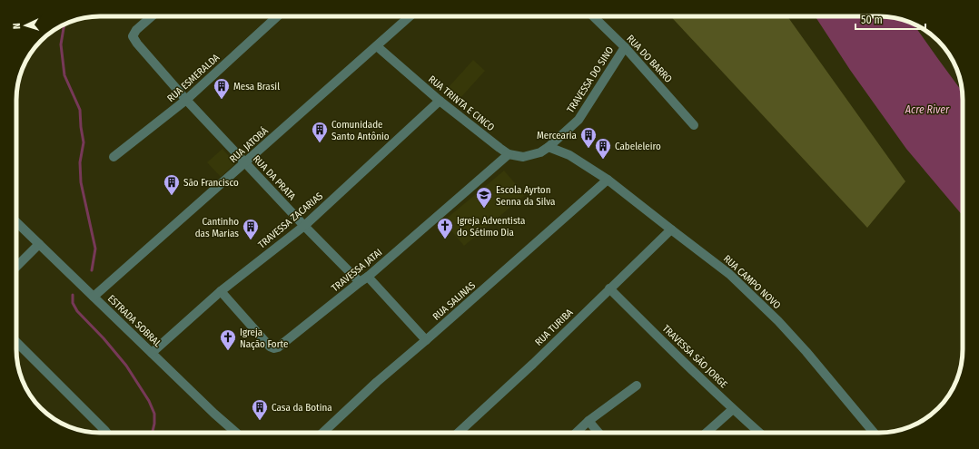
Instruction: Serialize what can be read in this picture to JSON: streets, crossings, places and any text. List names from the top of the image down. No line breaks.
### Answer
{"streets":{"street":["RUA DO BARRO","RUA ESMERALDA","TRAVESSA DO SINO","RUA TRINTA E CINCO","RUA JATOBÁ","RUA DA PRATA","TRAVESSA ZACARIAS","TRAVESSA JATAI","RUA CAMPO NOVO","RUA SALINAS","ESTRADA SOBRAL","RUA TURIBA","TRAVESSA SÃO JORGE"]},"crossings":[["RUA DO BARRO","TRAVESSA DO SINO"],["RUA ESMERALDA","RUA DA PRATA"],["TRAVESSA DO SINO","RUA TRINTA E CINCO"],["TRAVESSA DO SINO","TRAVESSA JATAI"],["TRAVESSA DO SINO","RUA CAMPO NOVO"],["RUA TRINTA E CINCO","RUA JATOBÁ"],["RUA TRINTA E CINCO","TRAVESSA ZACARIAS"],["RUA TRINTA E CINCO","TRAVESSA JATAI"],["RUA JATOBÁ","RUA DA PRATA"],["RUA JATOBÁ","ESTRADA SOBRAL"],["RUA DA PRATA","TRAVESSA ZACARIAS"],["RUA DA PRATA","TRAVESSA JATAI"],["TRAVESSA ZACARIAS","TRAVESSA JATAI"],["TRAVESSA ZACARIAS","ESTRADA SOBRAL"],["RUA CAMPO NOVO","RUA SALINAS"],["RUA CAMPO NOVO","RUA TURIBA"],["RUA TURIBA","TRAVESSA SÃO JORGE"]],"water":["Acre River"],"places":{"building":["Mesa Brasil","Comunidade Santo Antônio","Mercearia","Cabeleleiro","São Francisco","Cantinho das Marias","Casa da Botina"],"school or university":["Escola Ayrton Senna da Silva"],"church":["Igreja Adventista do Sétimo Dia","Igreja Nação Forte"]},"scale_bar":"50 m","north":"left"}
